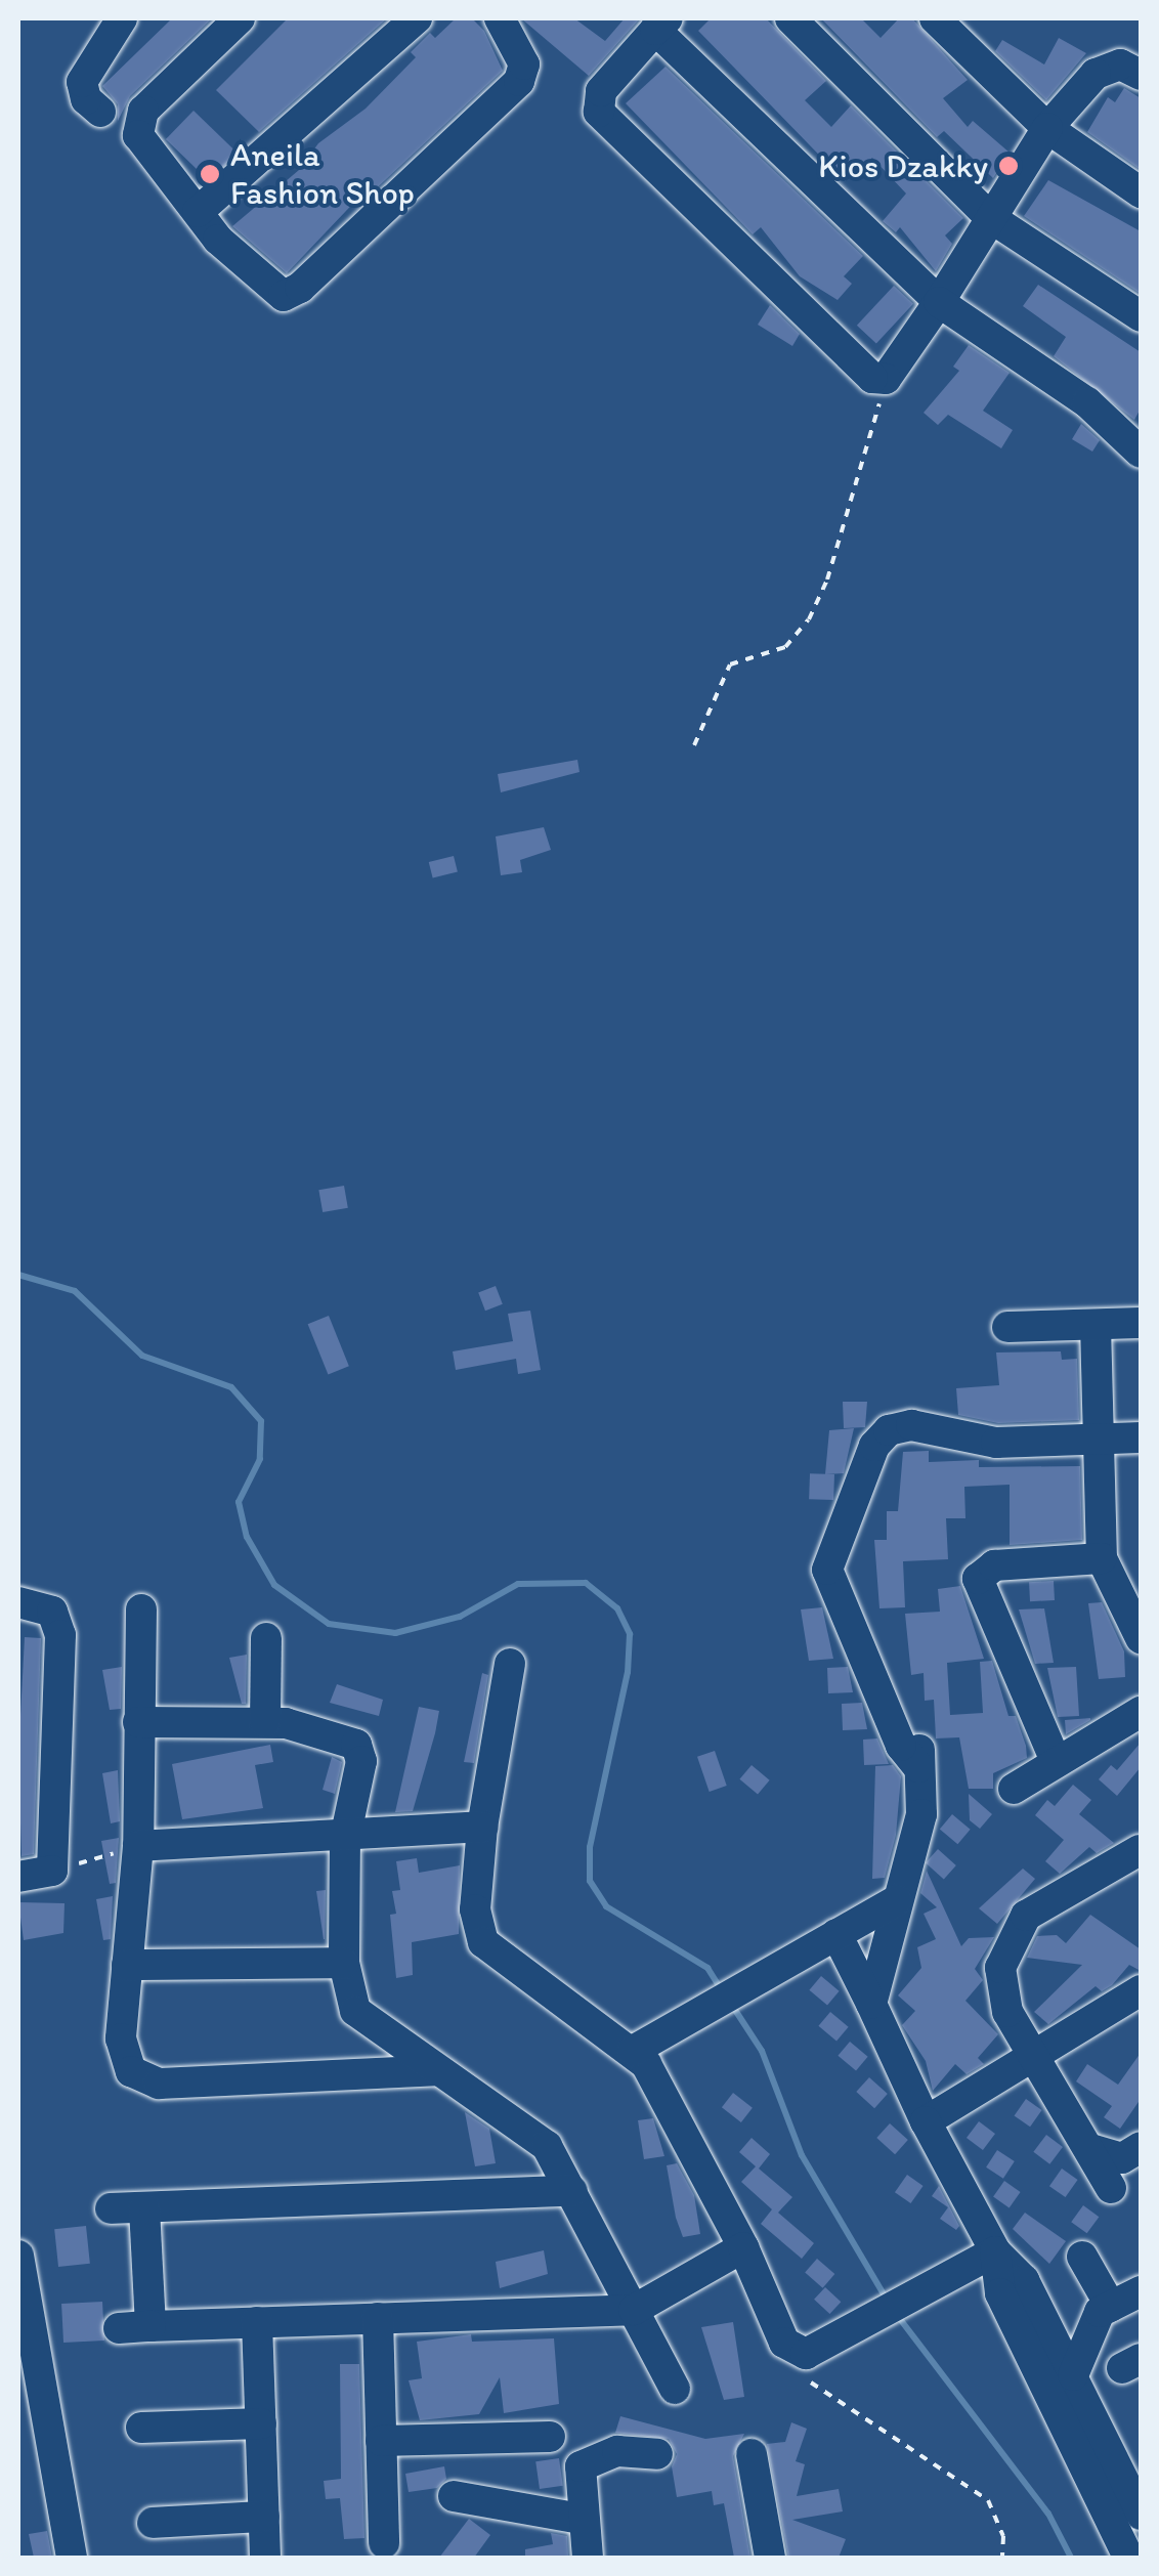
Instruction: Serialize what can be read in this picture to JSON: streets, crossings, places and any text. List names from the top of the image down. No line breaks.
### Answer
{"places":["Kios Dzakky","Aneila Fashion Shop"]}
